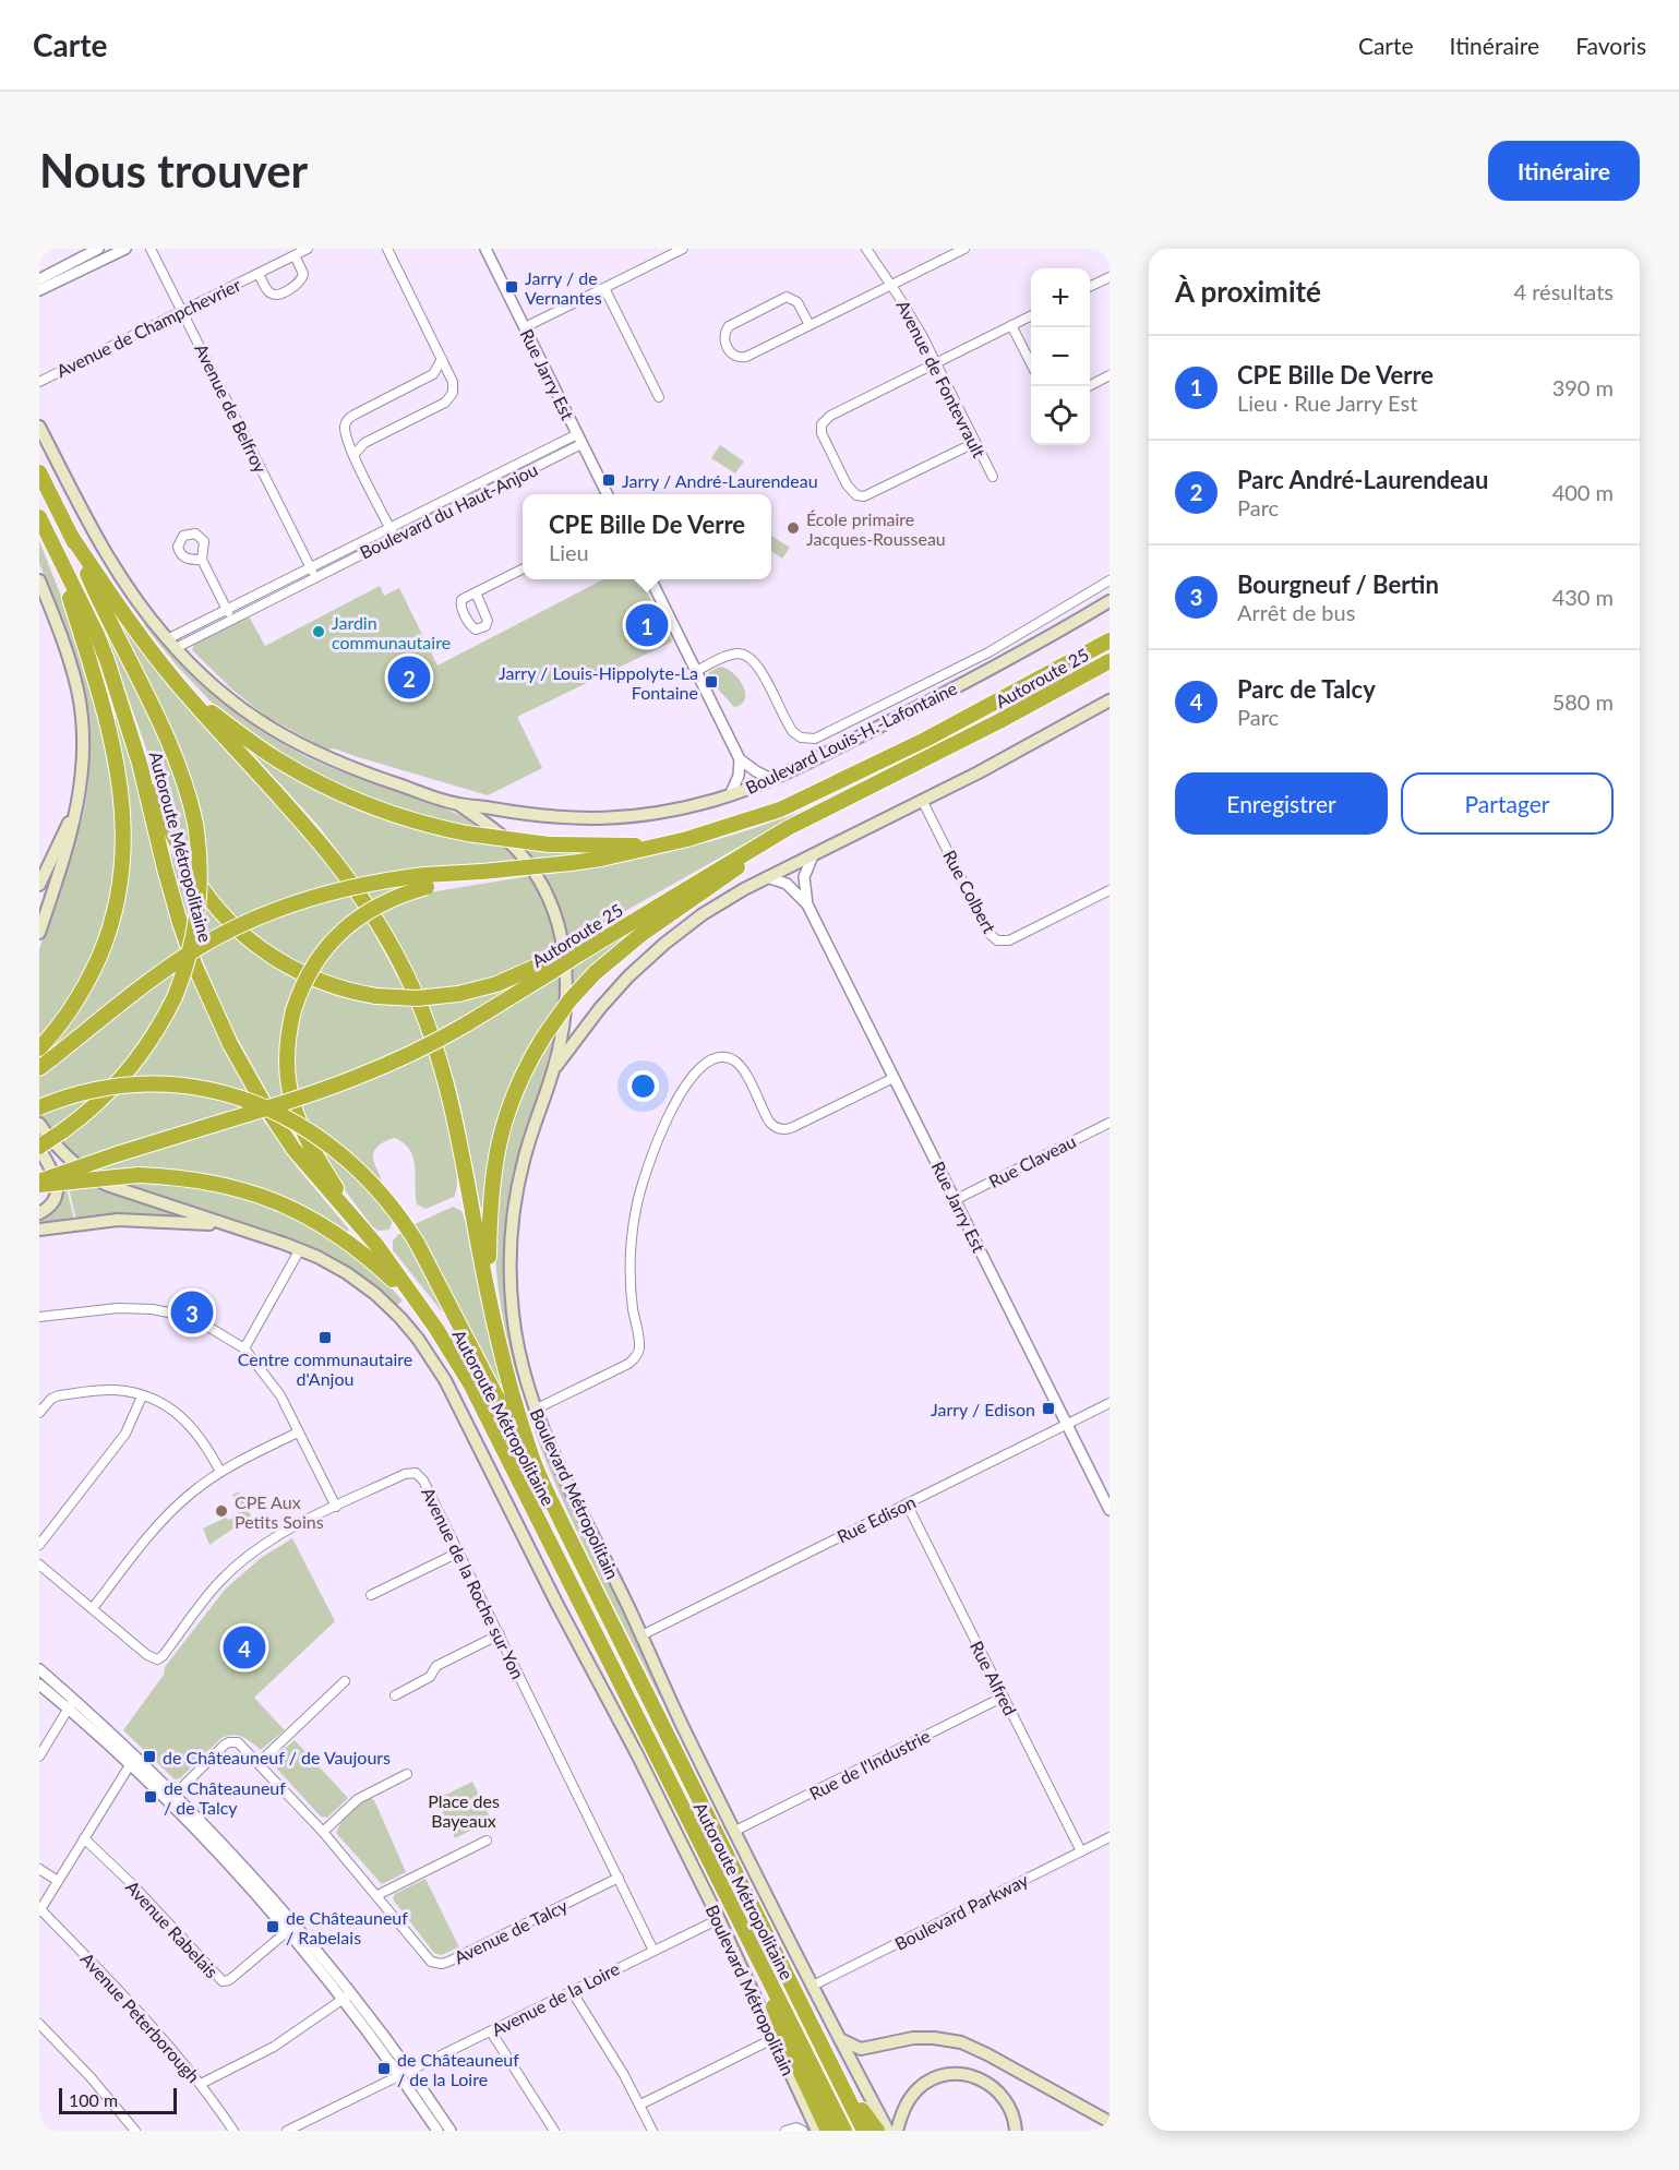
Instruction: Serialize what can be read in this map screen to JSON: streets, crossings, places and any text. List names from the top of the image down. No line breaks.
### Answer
{"streets":{"highway":["Autoroute 25","Autoroute Métropolitaine"],"main road":["Boulevard Louis-H.-Lafontaine","Boulevard Métropolitain"],"street":["Avenue de Champchevrier","Rue Jarry Est","Avenue de Fontevrault","Avenue de Belfroy","Boulevard du Haut-Anjou","Rue Colbert","Rue Claveau","Rue Edison","Avenue de la Roche sur Yon","Rue Alfred","Rue de l'Industrie","Boulevard Parkway","Avenue Rabelais","Avenue de Talcy","Avenue de la Loire","Avenue Peterborough"]},"crossings":[["Avenue de Champchevrier","Avenue de Belfroy"],["Rue Jarry Est","Boulevard du Haut-Anjou"],["Rue Jarry Est","Rue Claveau"],["Rue Jarry Est","Rue Edison"],["Avenue de Belfroy","Boulevard du Haut-Anjou"],["Boulevard Louis-H.-Lafontaine","Boulevard Métropolitain"],["Boulevard Métropolitain","Rue Edison"],["Boulevard Métropolitain","Rue de l'Industrie"],["Boulevard Métropolitain","Boulevard Parkway"],["Boulevard Métropolitain","Avenue de la Loire"],["Rue Edison","Rue Alfred"],["Avenue de la Roche sur Yon","Avenue de Talcy"],["Avenue de la Roche sur Yon","Avenue de la Loire"],["Rue Alfred","Rue de l'Industrie"],["Rue Alfred","Boulevard Parkway"]],"parks":["Place des Bayeaux"],"places":{"transit":["Jarry / de Vernantes","Jarry / André-Laurendeau","Jarry / Louis-Hippolyte-La Fontaine","Centre communautaire d'Anjou","Jarry / Edison","de Châteauneuf / de Vaujours","de Châteauneuf / de Talcy","de Châteauneuf / Rabelais","de Châteauneuf / de la Loire"],"other":["École primaire Jacques-Rousseau","Jardin communautaire","CPE Aux Petits Soins"]},"scale_bar":"100 m","page":{"header":"Carte","nav":["Carte","Itinéraire","Favoris"],"buttons":["Itinéraire",["Enregistrer","Partager"]],"title":"Nous trouver","heading":["À proximité","4 résultats"],"map_buttons":["+","−"],"list":[{"mark":"1","name":"CPE Bille De Verre","note":"Lieu · Rue Jarry Est","value":"390 m"},{"mark":"2","name":"Parc André-Laurendeau","note":"Parc","value":"400 m"},{"mark":"3","name":"Bourgneuf / Bertin","note":"Arrêt de bus","value":"430 m"},{"mark":"4","name":"Parc de Talcy","note":"Parc","value":"580 m"}],"popup":["CPE Bille De Verre","Lieu"],"pins":["1","2","3","4"],"scale":"100 m"}}
